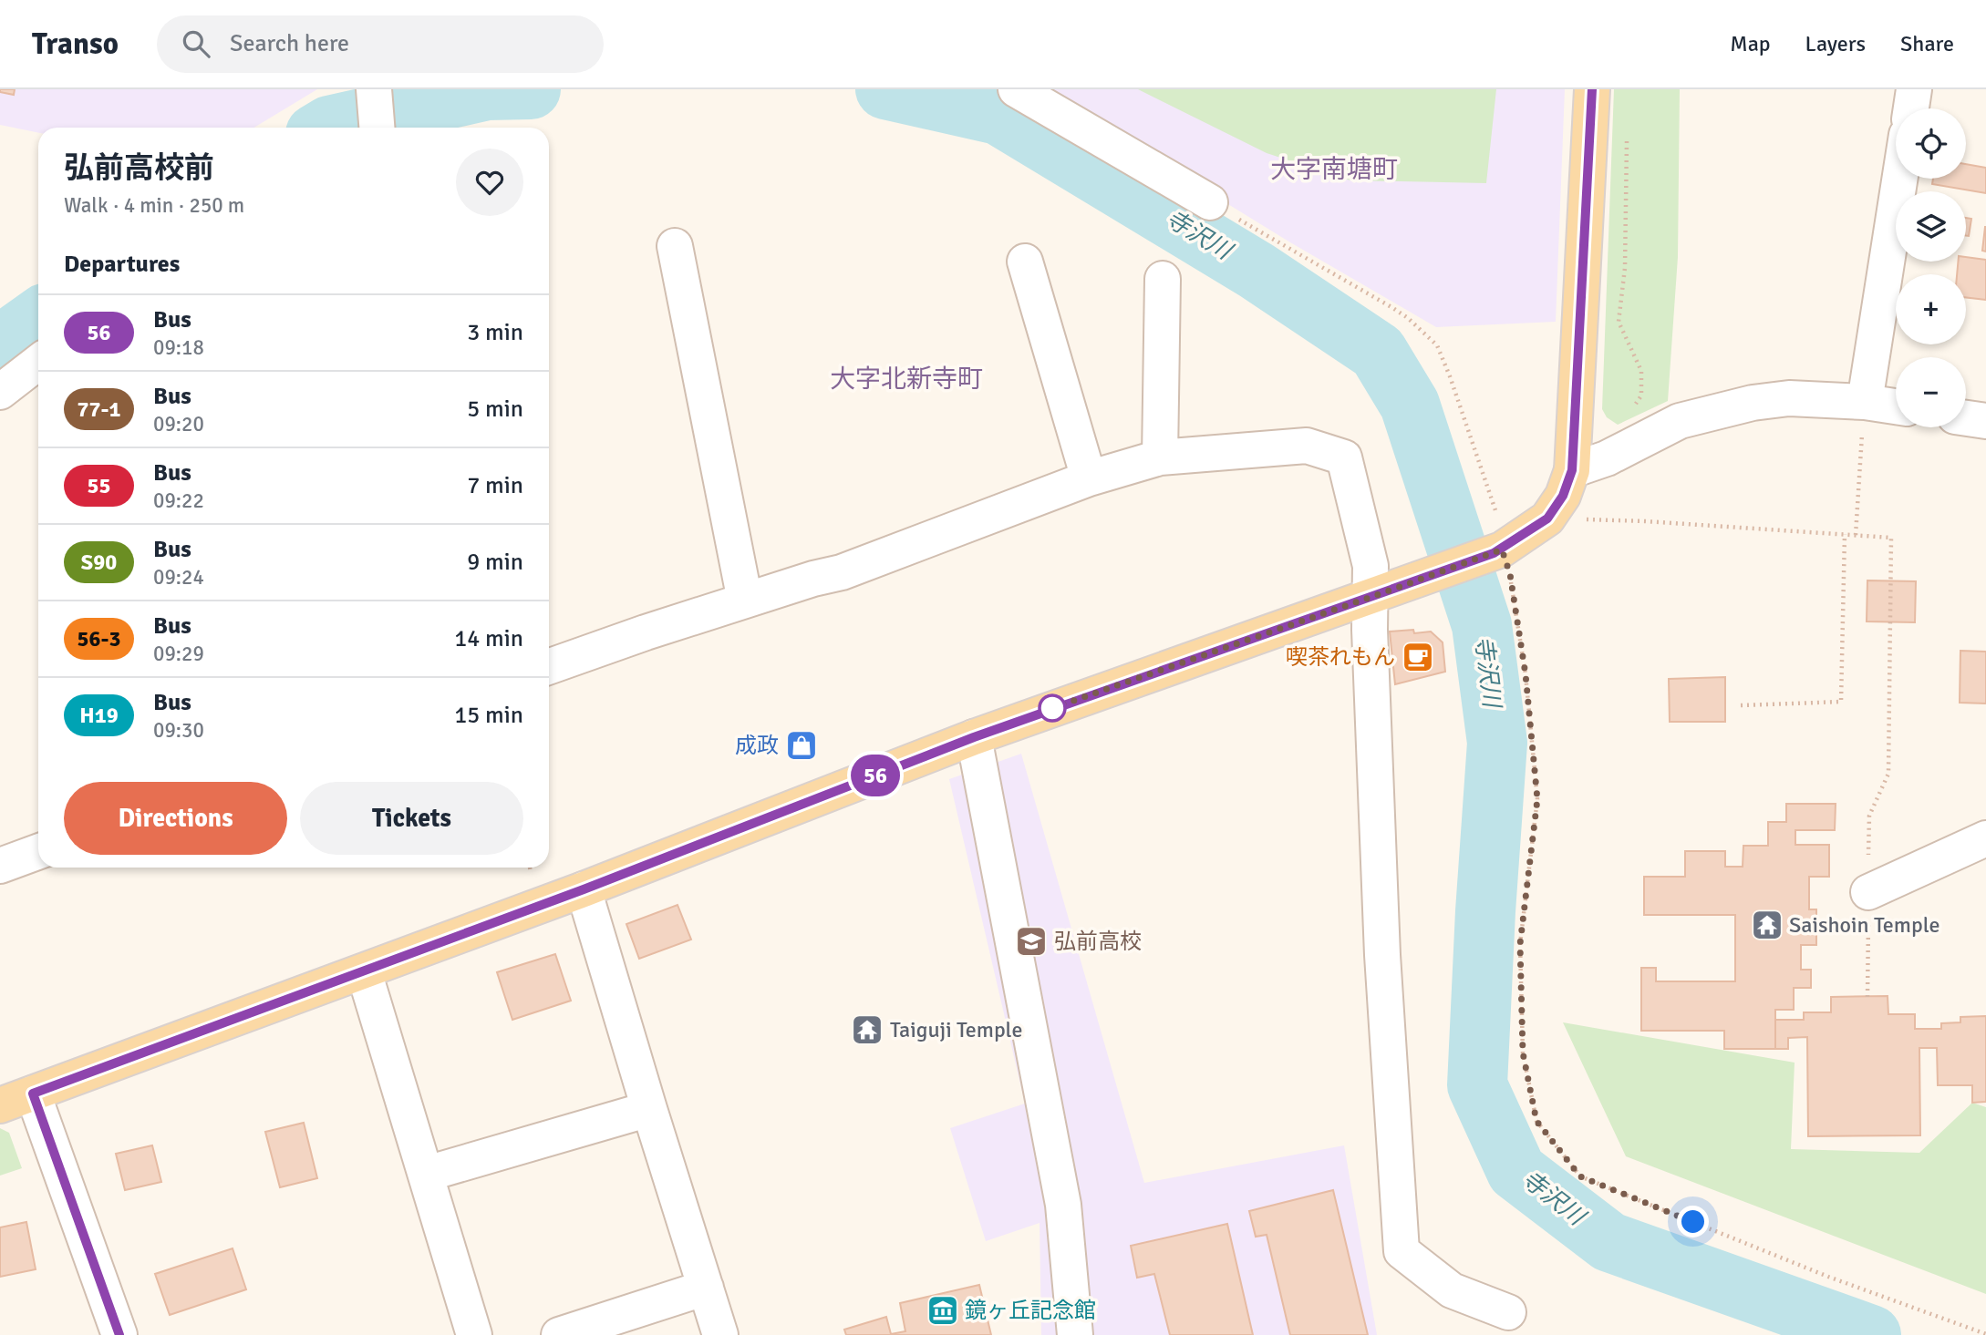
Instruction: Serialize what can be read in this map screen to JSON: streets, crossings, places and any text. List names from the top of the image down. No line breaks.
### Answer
{"districts":["大字南塘町","大字北新寺町"],"water":["寺沢川"],"places":{"cafe":["喫茶れもん"],"shop":["成政"],"temple":["Saishoin Temple","Taiguji Temple"],"school or university":["弘前高校"],"museum":["鏡ヶ丘記念館"]},"lines":["bus line 56"],"page":{"header":"Transo","search":"Search here","nav":["Map","Layers","Share"],"on_map":"56","map_buttons":["+","−"],"heading":[["弘前高校前","Walk · 4 min · 250 m"],"Departures"],"list":[{"mark":"56","name":"Bus","note":"09:18","value":"3 min"},{"mark":"77-1","name":"Bus","note":"09:20","value":"5 min"},{"mark":"55","name":"Bus","note":"09:22","value":"7 min"},{"mark":"S90","name":"Bus","note":"09:24","value":"9 min"},{"mark":"56-3","name":"Bus","note":"09:29","value":"14 min"},{"mark":"H19","name":"Bus","note":"09:30","value":"15 min"}],"buttons":["Directions","Tickets"]}}
